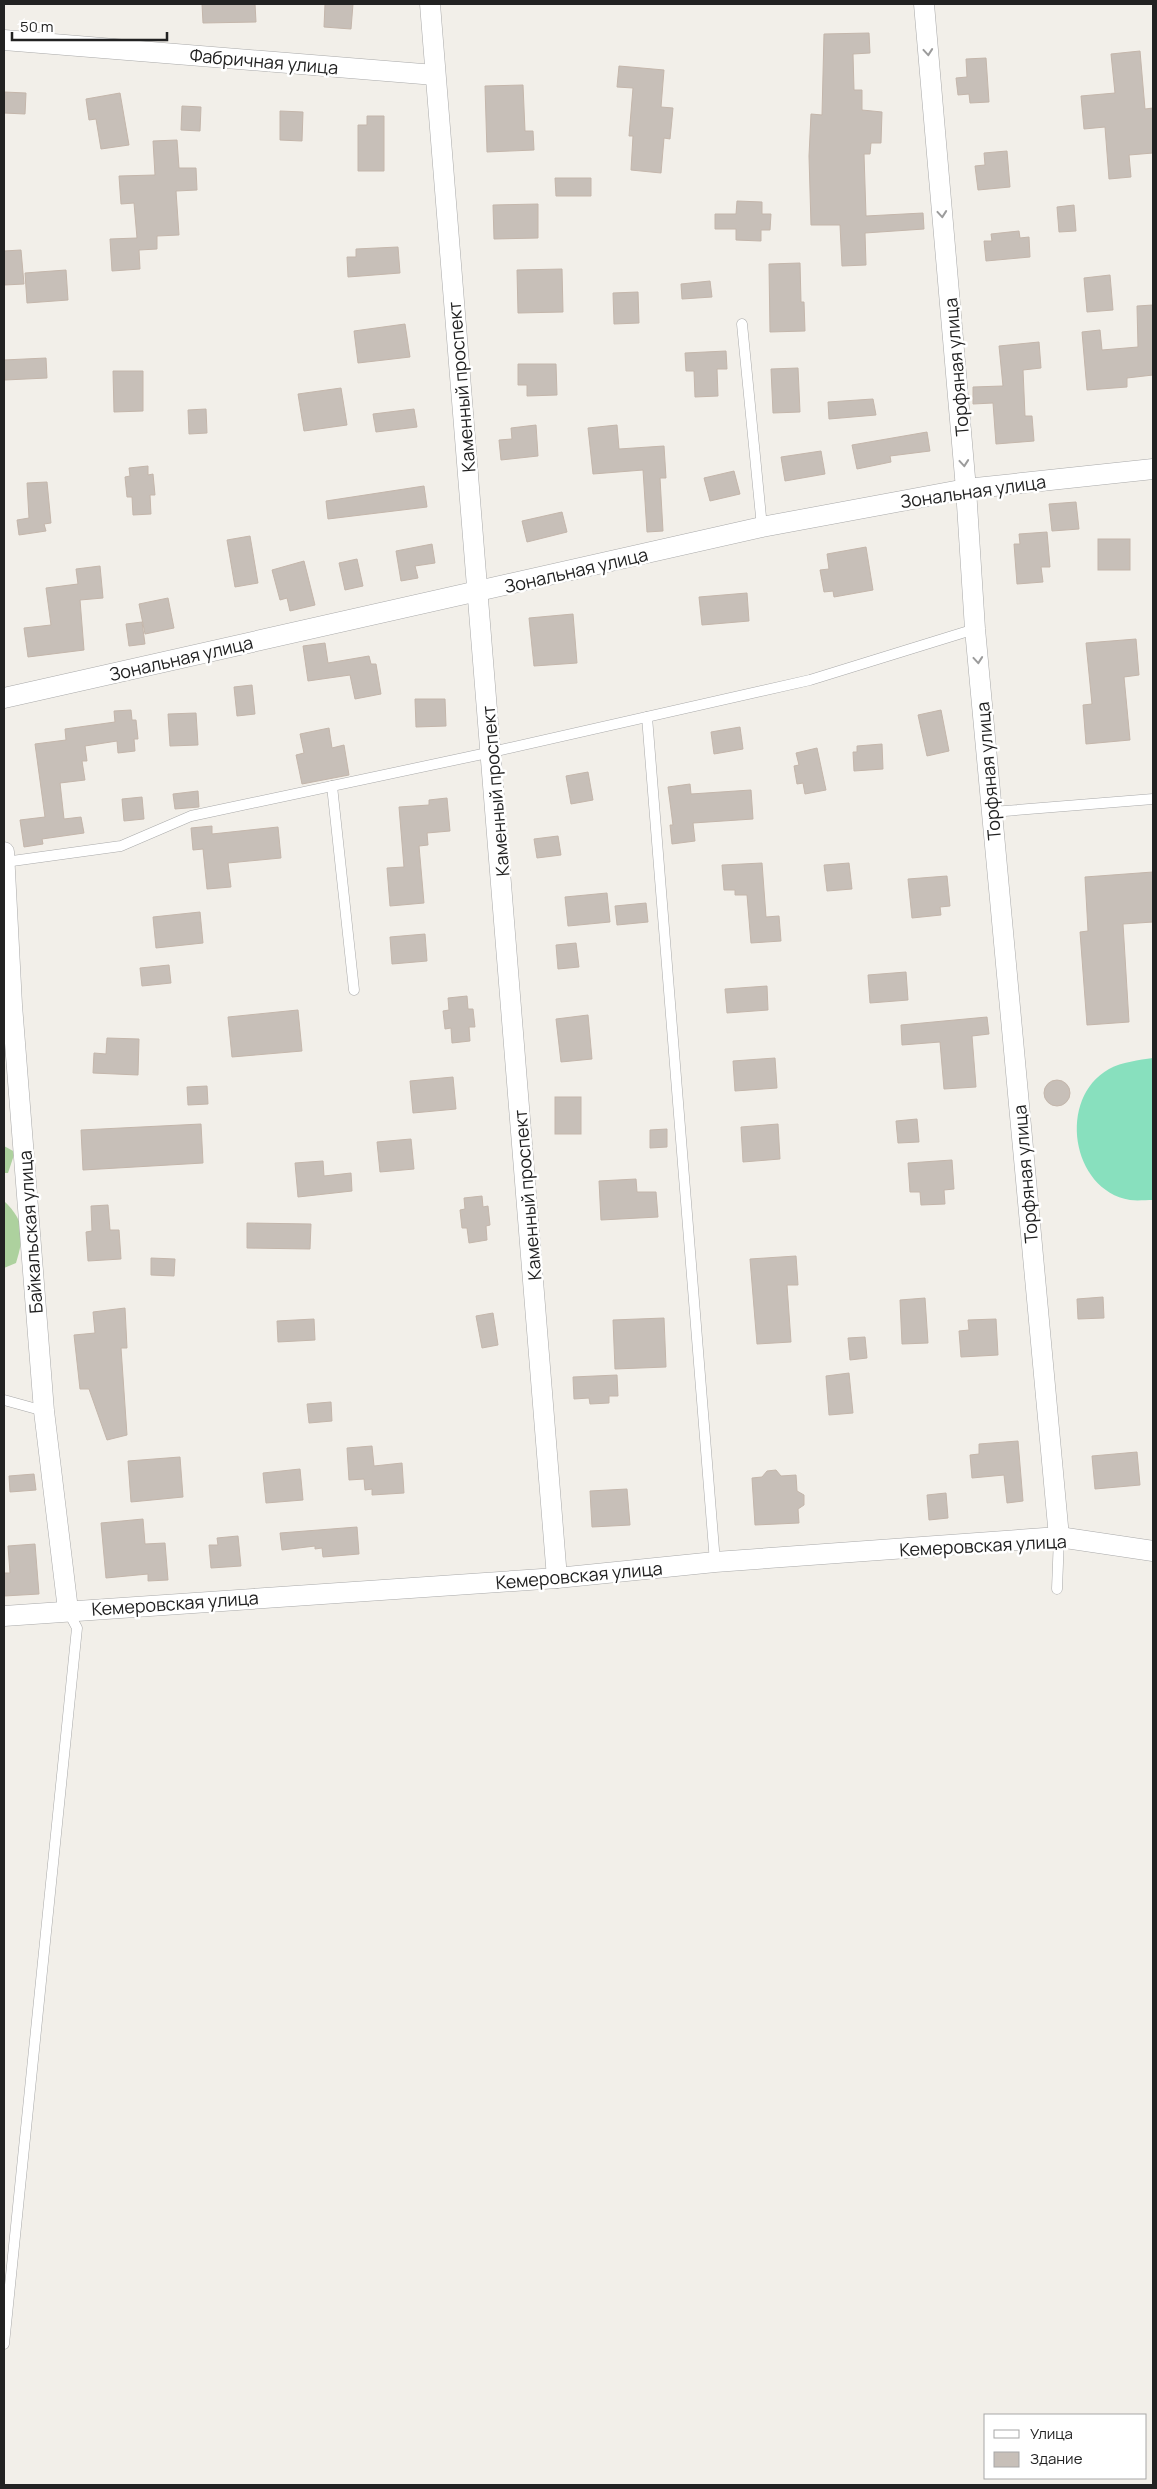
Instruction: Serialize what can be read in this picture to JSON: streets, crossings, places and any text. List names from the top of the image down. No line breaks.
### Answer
{"streets":{"street":["Фабричная улица","Торфяная улица","Каменный проспект","Зональная улица","Байкальская улица","Кемеровская улица"]},"crossings":[["Фабричная улица","Каменный проспект"],["Торфяная улица","Зональная улица"],["Торфяная улица","Кемеровская улица"],["Каменный проспект","Зональная улица"],["Каменный проспект","Кемеровская улица"],["Байкальская улица","Кемеровская улица"]],"one_way":["Торфяная улица"],"legend":["Улица","Здание"],"scale_bar":"50 m"}
